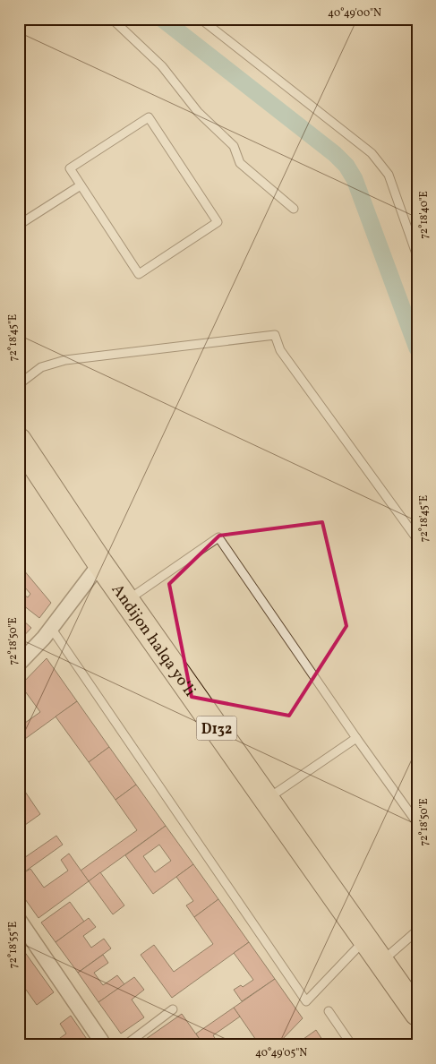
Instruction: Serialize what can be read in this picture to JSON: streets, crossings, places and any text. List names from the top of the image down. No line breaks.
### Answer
{"streets":{"highway":["Andijon halqa yo‘li","D132"]},"coordinates":["40°49'00\"N","72°18'40\"E","72°18'45\"E","72°18'50\"E","72°18'55\"E","40°49'05\"N"]}
